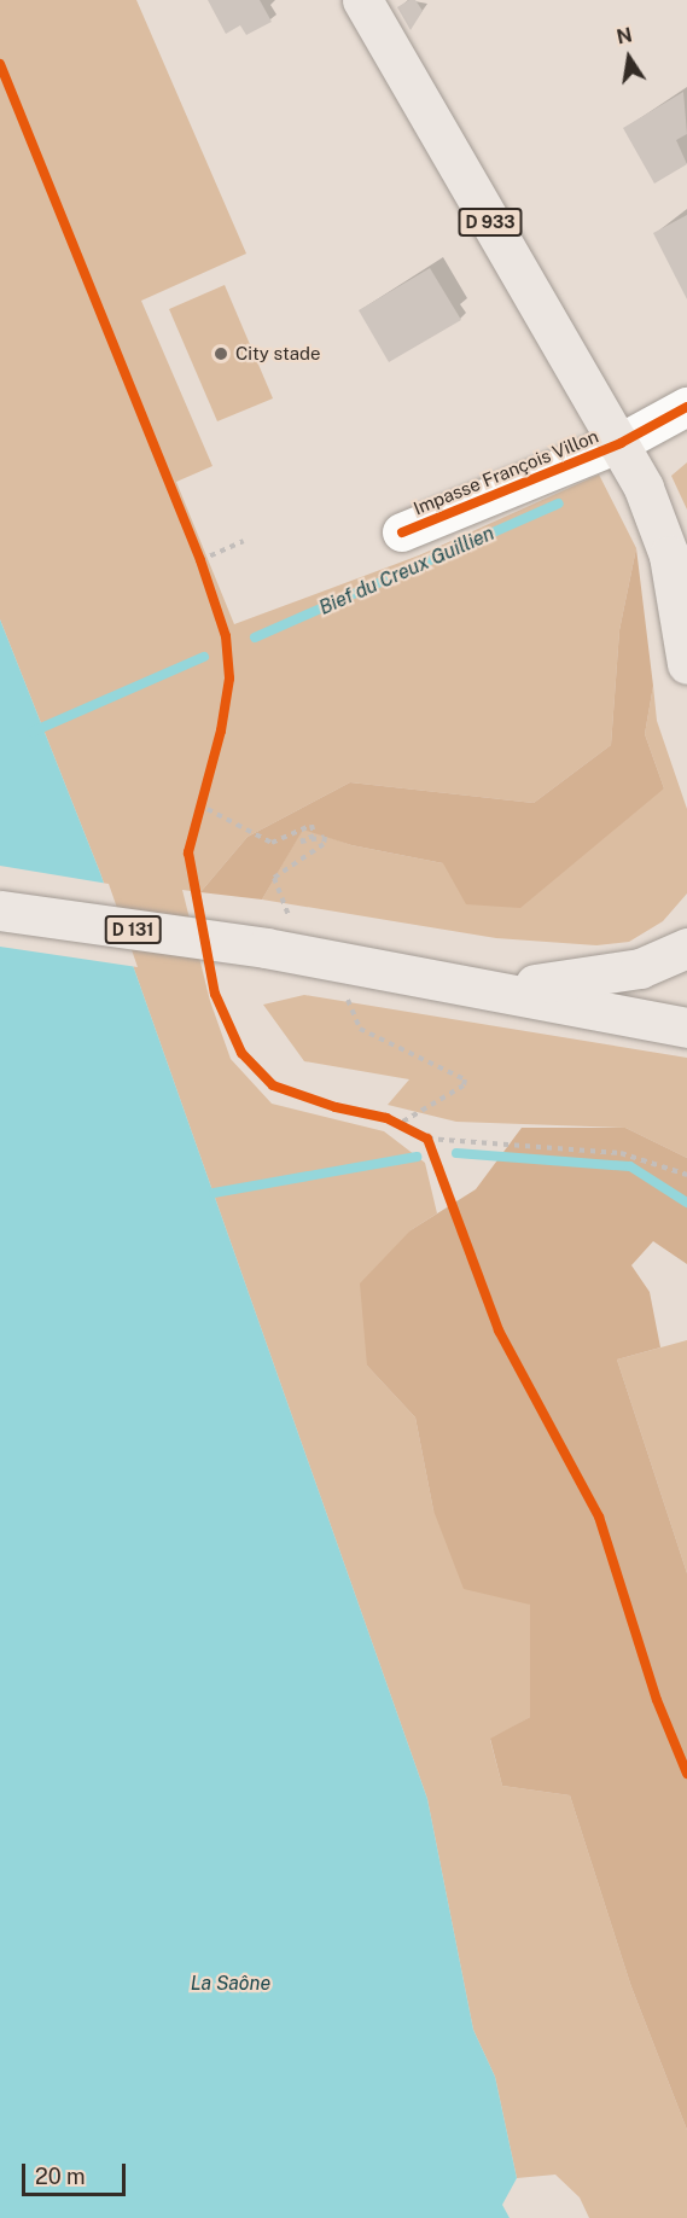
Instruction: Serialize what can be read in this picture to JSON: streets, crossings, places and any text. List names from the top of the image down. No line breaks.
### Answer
{"streets":{"main road":["D 933","D 131"],"street":["Impasse François Villon"]},"crossings":[["D 933","Impasse François Villon"]],"water":["Bief du Creux Guillien","La Saône"],"places":["City stade"],"scale_bar":"20 m","north":"top"}
